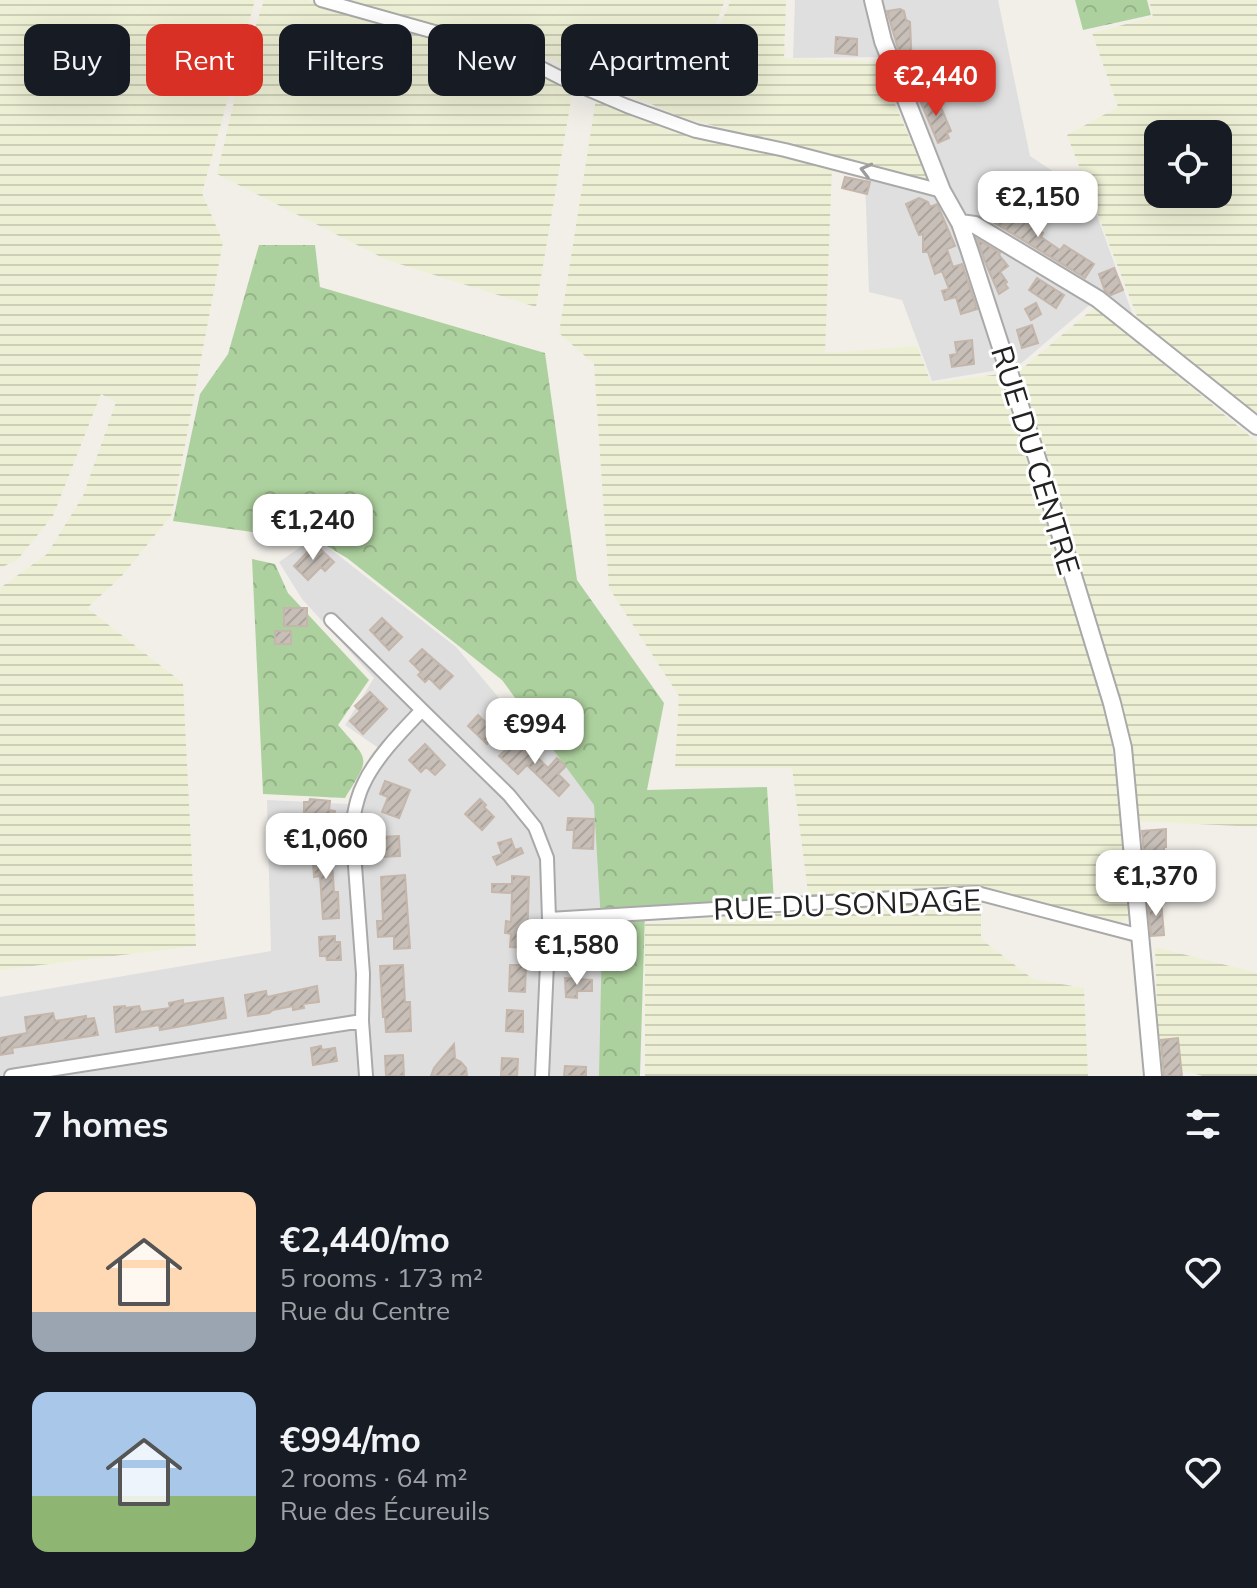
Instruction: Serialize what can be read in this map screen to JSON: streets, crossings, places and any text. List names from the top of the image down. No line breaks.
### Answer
{"streets":{"street":["RUE DU CENTRE","RUE DU SONDAGE"]},"crossings":[["RUE DU CENTRE","RUE DU SONDAGE"]],"page":{"chip":["Buy","Rent","Filters","New","Apartment"],"price":["€2,440","€2,150","€1,240","€994","€1,060","€1,370","€1,580"],"heading":"7 homes","list":[{"name":"€2,440/mo","note":"5 rooms · 173 m² · Rue du Centre"},{"name":"€994/mo","note":"2 rooms · 64 m² · Rue des Écureuils"}]}}
